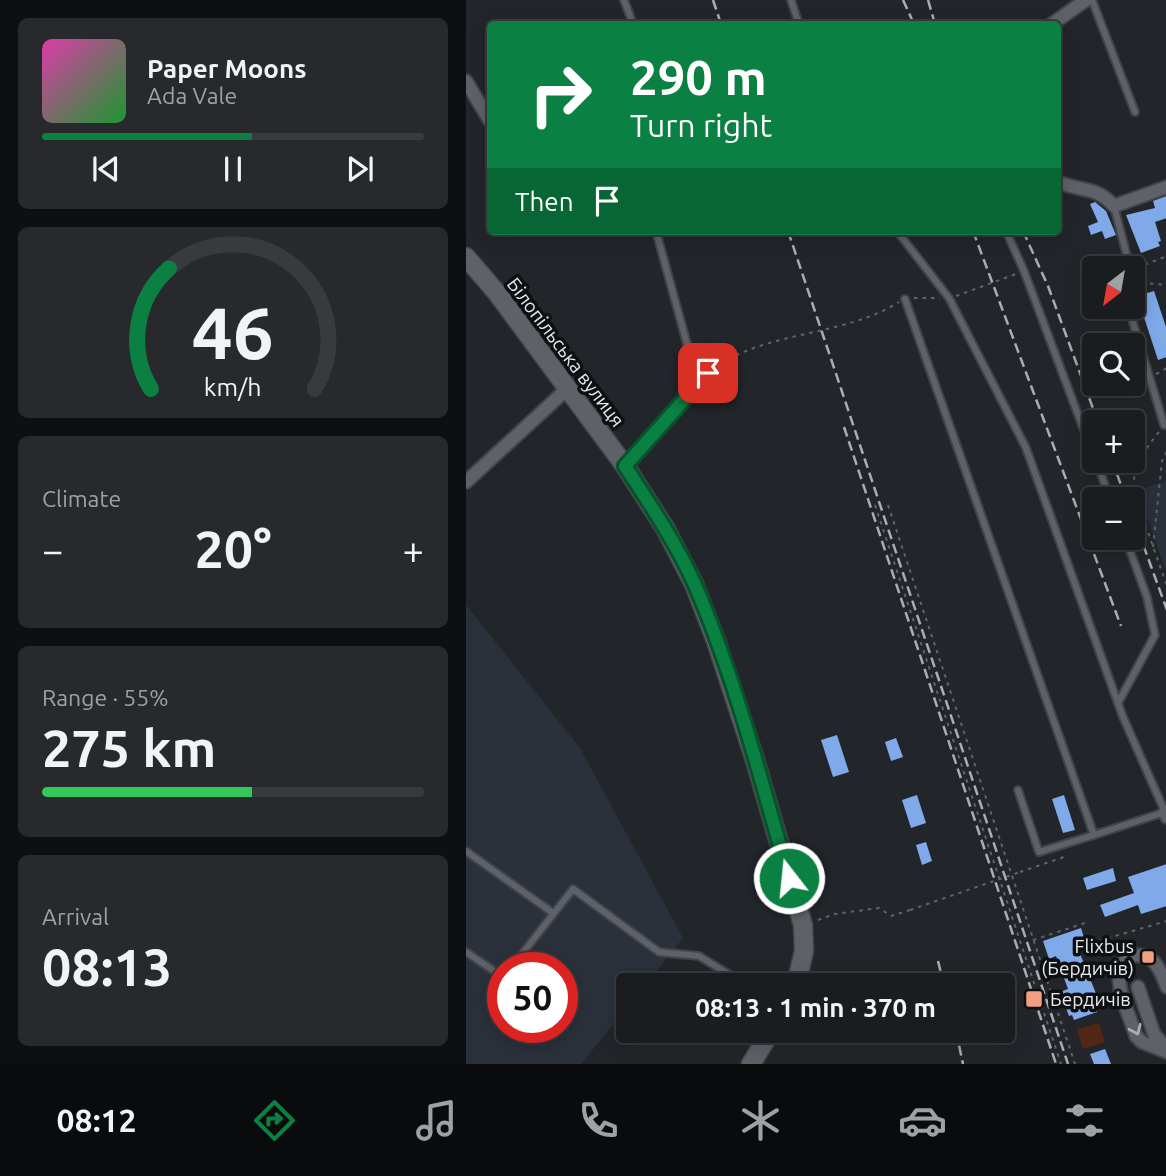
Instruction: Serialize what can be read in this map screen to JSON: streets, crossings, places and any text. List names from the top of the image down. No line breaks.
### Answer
{"streets":{"main road":["Білопільська вулиця"]},"places":{"transit":["Flixbus (Бердичів)","Бердичів"]},"north":"bottom left","page":{"turn":["290 m","Turn right"],"song":["Paper Moons","Ada Vale"],"then":"Then","map_buttons":["+","−"],"tile":["Climate",["Range · 55%","275 km"],["Arrival","08:13"]],"heat":["−","20°","+"],"limit":"50","trip":"08:13 · 1 min · 370 m","tabs":"08:12","gauge":["46","km/h"]}}
